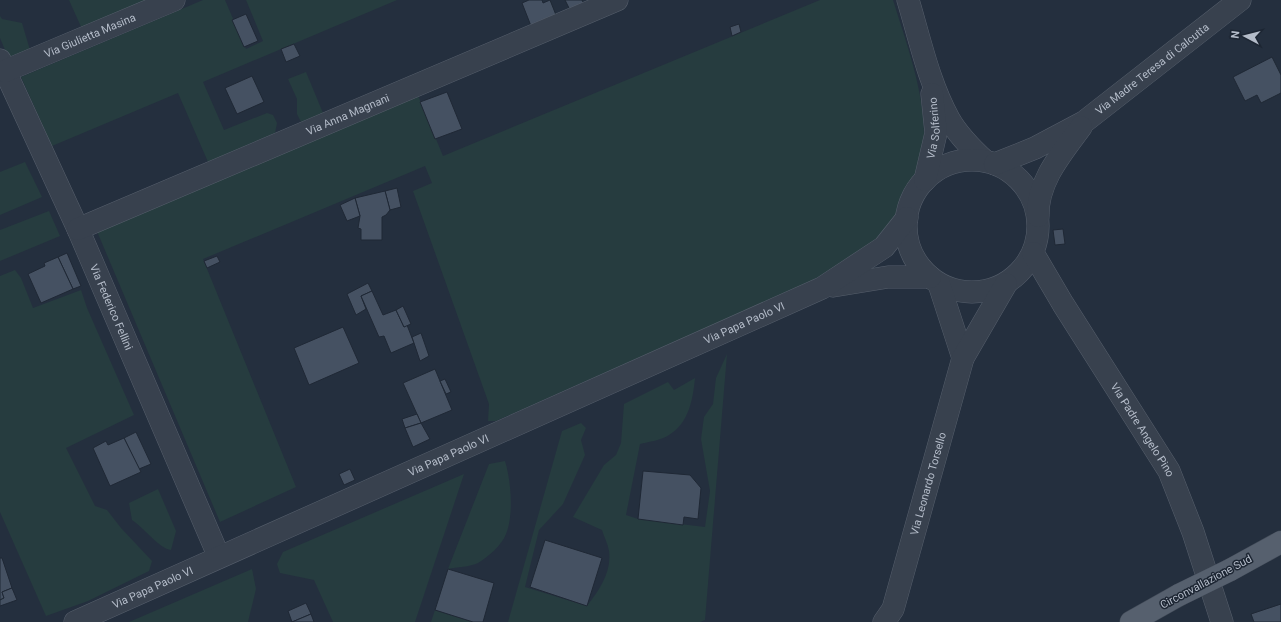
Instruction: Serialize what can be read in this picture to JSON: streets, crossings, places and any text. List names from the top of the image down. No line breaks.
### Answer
{"streets":{"main road":["Circonvallazione Sud"],"street":["Via Giulietta Masina","Via Madre Teresa di Calcutta","Via Anna Magnani","Via Solferino","Via Federico Fellini","Via Papa Paolo VI","Via Padre Angelo Pino","Via Leonardo Torsello"]},"crossings":[["Via Giulietta Masina","Via Federico Fellini"],["Via Madre Teresa di Calcutta","Via Solferino"],["Via Madre Teresa di Calcutta","Via Papa Paolo VI"],["Via Madre Teresa di Calcutta","Via Padre Angelo Pino"],["Via Madre Teresa di Calcutta","Via Leonardo Torsello"],["Via Anna Magnani","Via Federico Fellini"],["Via Solferino","Via Papa Paolo VI"],["Via Solferino","Via Padre Angelo Pino"],["Via Solferino","Via Leonardo Torsello"],["Via Federico Fellini","Via Papa Paolo VI"],["Via Papa Paolo VI","Via Padre Angelo Pino"],["Via Papa Paolo VI","Via Leonardo Torsello"],["Via Padre Angelo Pino","Via Leonardo Torsello"]],"north":"left"}
